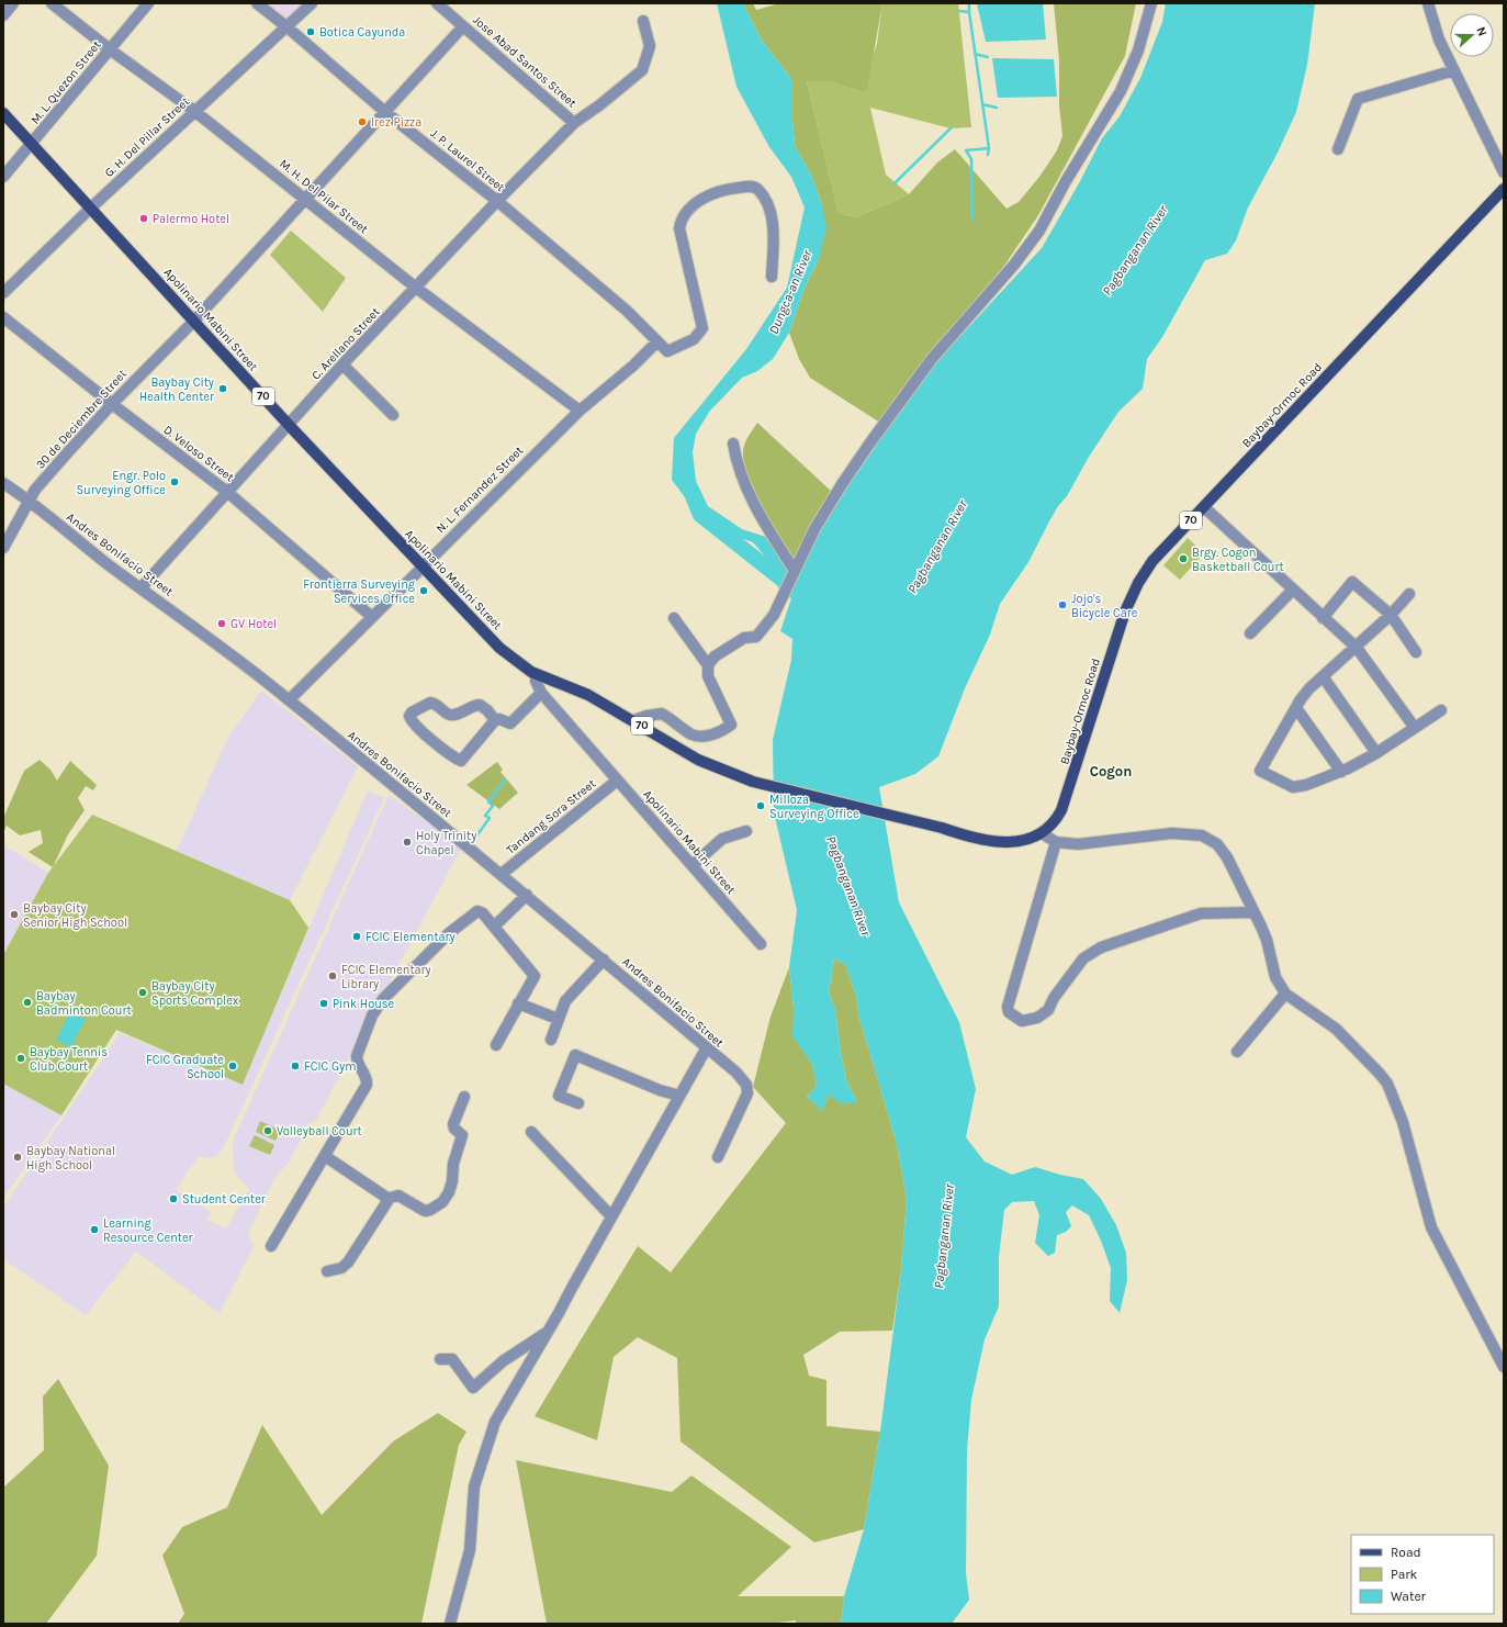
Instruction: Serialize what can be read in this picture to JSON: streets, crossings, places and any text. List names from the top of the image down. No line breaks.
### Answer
{"streets":{"main road":["Apolinario Mabini Street","70","Baybay-Ormoc Road"],"street":["Jose Abad Santos Street","M. L. Quezon Street","G. H. Del Pillar Street","J. P. Laurel Street","M. H. Del Pilar Street","C. Arellano Street","30 de Deciembre Street","D. Veloso Street","N. L. Fernandez Street","Andres Bonifacio Street","Tandang Sora Street"]},"crossings":[["Jose Abad Santos Street","C. Arellano Street"],["Jose Abad Santos Street","30 de Deciembre Street"],["M. L. Quezon Street","M. H. Del Pilar Street"],["M. L. Quezon Street","Apolinario Mabini Street"],["G. H. Del Pillar Street","J. P. Laurel Street"],["G. H. Del Pillar Street","M. H. Del Pilar Street"],["G. H. Del Pillar Street","Apolinario Mabini Street"],["J. P. Laurel Street","C. Arellano Street"],["J. P. Laurel Street","30 de Deciembre Street"],["J. P. Laurel Street","N. L. Fernandez Street"],["M. H. Del Pilar Street","C. Arellano Street"],["M. H. Del Pilar Street","30 de Deciembre Street"],["M. H. Del Pilar Street","N. L. Fernandez Street"],["Apolinario Mabini Street","C. Arellano Street"],["Apolinario Mabini Street","Baybay-Ormoc Road"],["Apolinario Mabini Street","30 de Deciembre Street"],["Apolinario Mabini Street","N. L. Fernandez Street"],["Apolinario Mabini Street","Tandang Sora Street"],["C. Arellano Street","D. Veloso Street"],["C. Arellano Street","Andres Bonifacio Street"],["30 de Deciembre Street","D. Veloso Street"],["30 de Deciembre Street","Andres Bonifacio Street"],["D. Veloso Street","N. L. Fernandez Street"],["N. L. Fernandez Street","Andres Bonifacio Street"],["Andres Bonifacio Street","Tandang Sora Street"]],"districts":["Cogon"],"water":["Pagbanganan River","Dungca-an River"],"places":["Botica Cayunda","Irez Pizza","Palermo Hotel","Baybay City Health Center","Engr. Polo Surveying Office","Brgy. Cogon Basketball Court","Frontierra Surveying Services Office","Jojo's Bicycle Care","GV Hotel","Milloza Surveying Office","Holy Trinity Chapel","Baybay City Senior High School","FCIC Elementary","FCIC Elementary Library","Baybay City Sports Complex","Baybay Badminton Court","Pink House","Baybay Tennis Club Court","FCIC Graduate School","FCIC Gym","Volleyball Court","Baybay National High School","Student Center","Learning Resource Center"],"legend":["Road","Park","Water"],"north":"right"}
